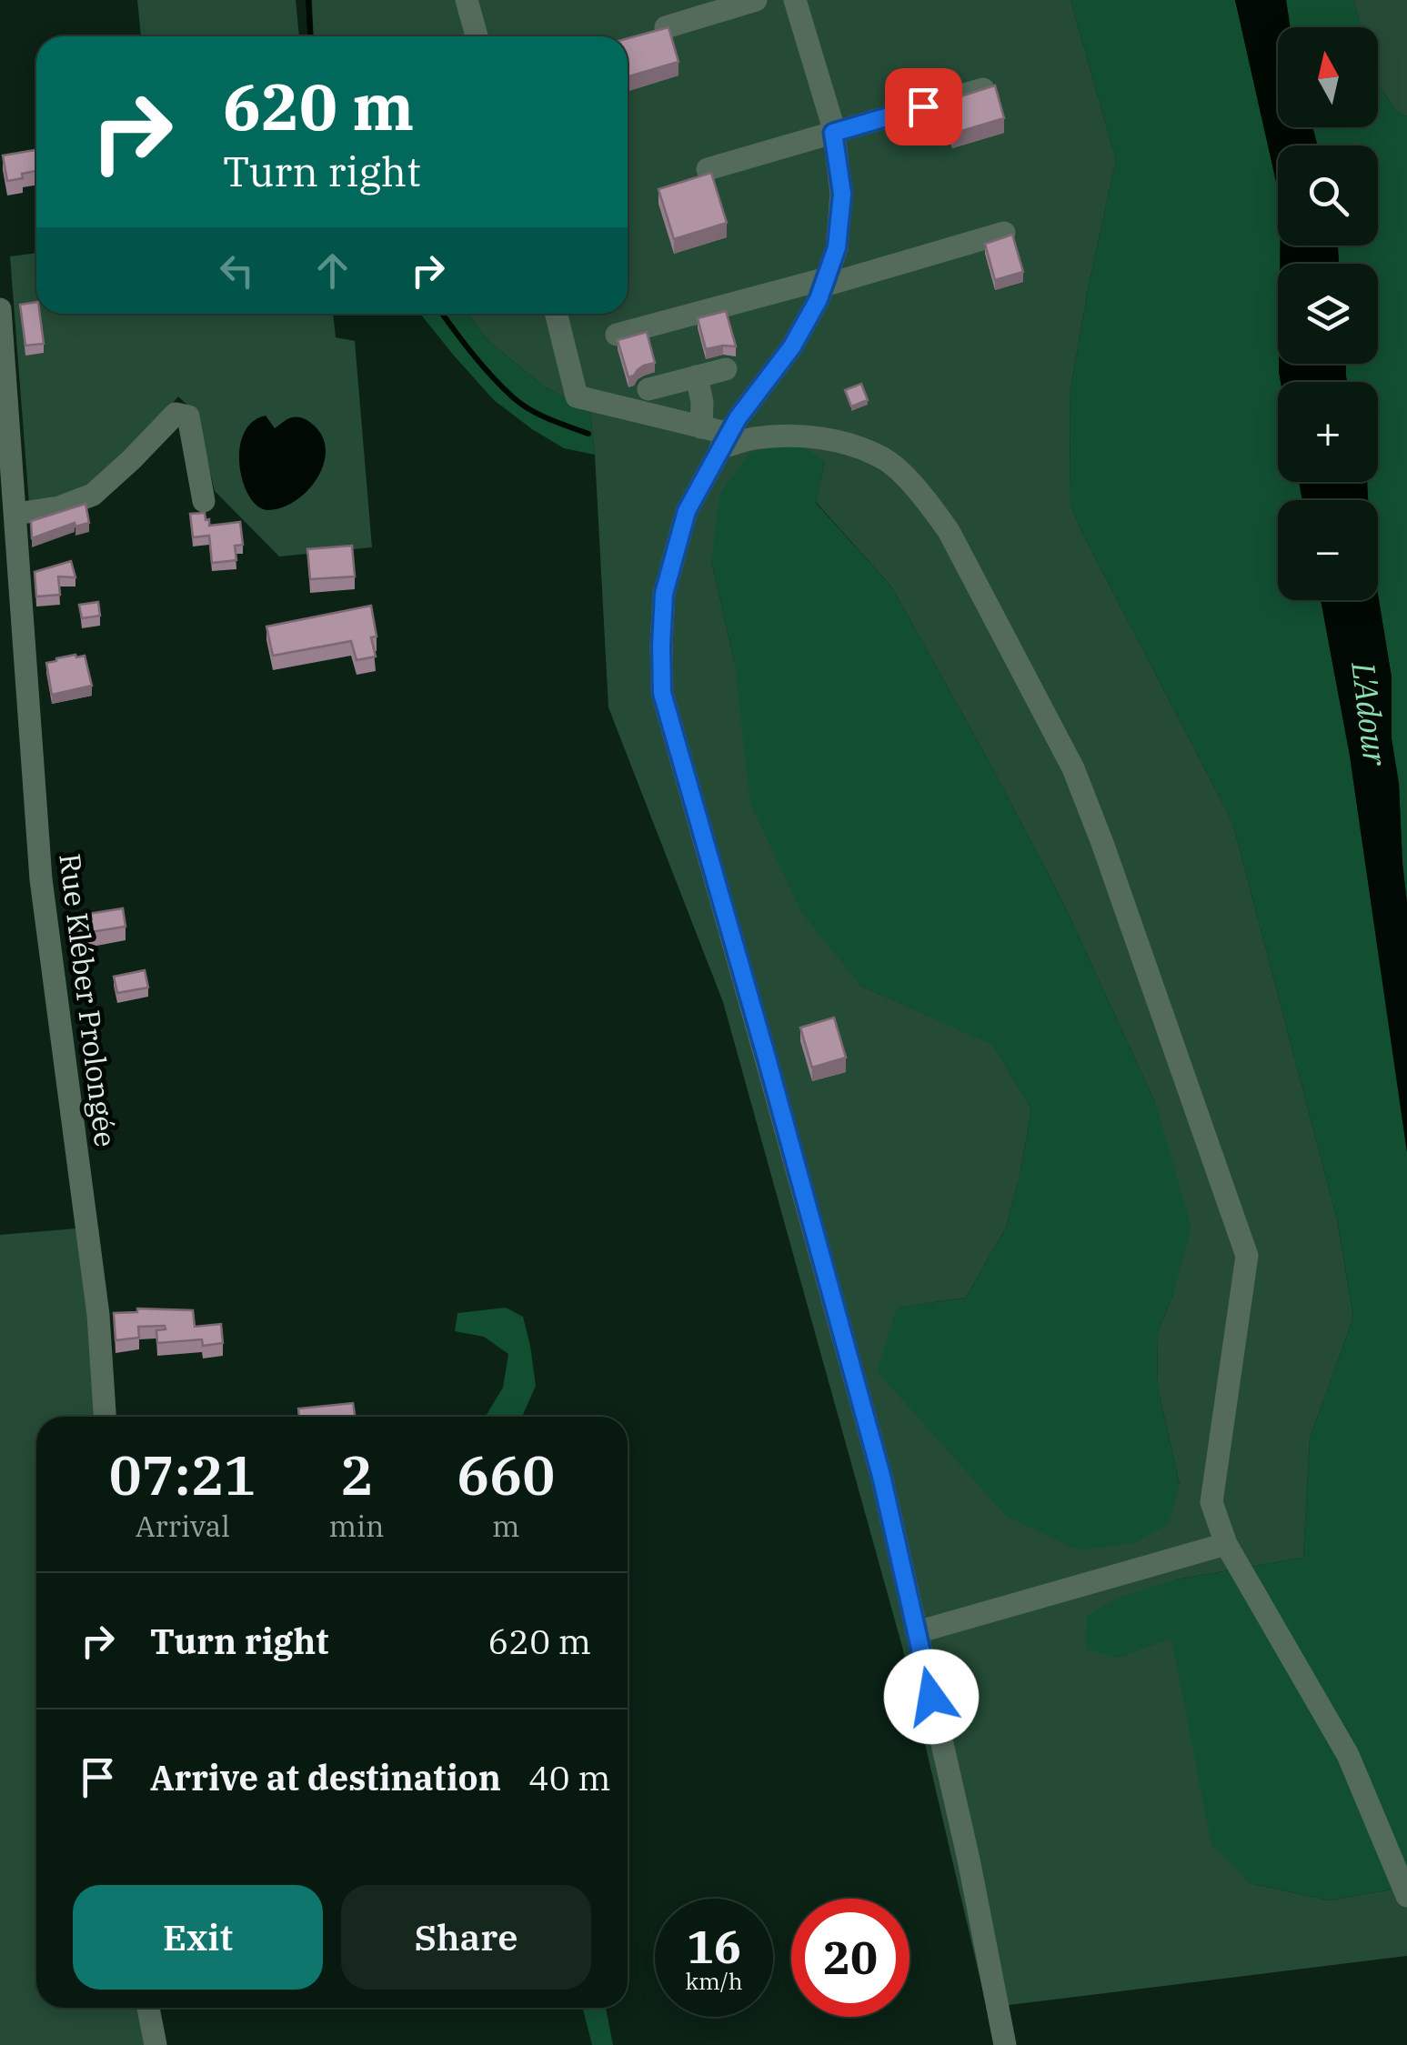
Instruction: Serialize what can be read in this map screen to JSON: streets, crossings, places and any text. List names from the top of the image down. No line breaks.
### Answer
{"streets":{"street":["Rue Kléber Prolongée"]},"water":["L'Adour"],"north":"top","page":{"map_buttons":["+","−"],"turn":["620 m","Turn right"],"eta":["07:21","Arrival","2","min","660","m"],"list":[{"name":"Turn right","value":"620 m"},{"name":"Arrive at destination","value":"40 m"}],"buttons":["Exit","Share"],"speed":"16 km/h","limit":"20"}}
